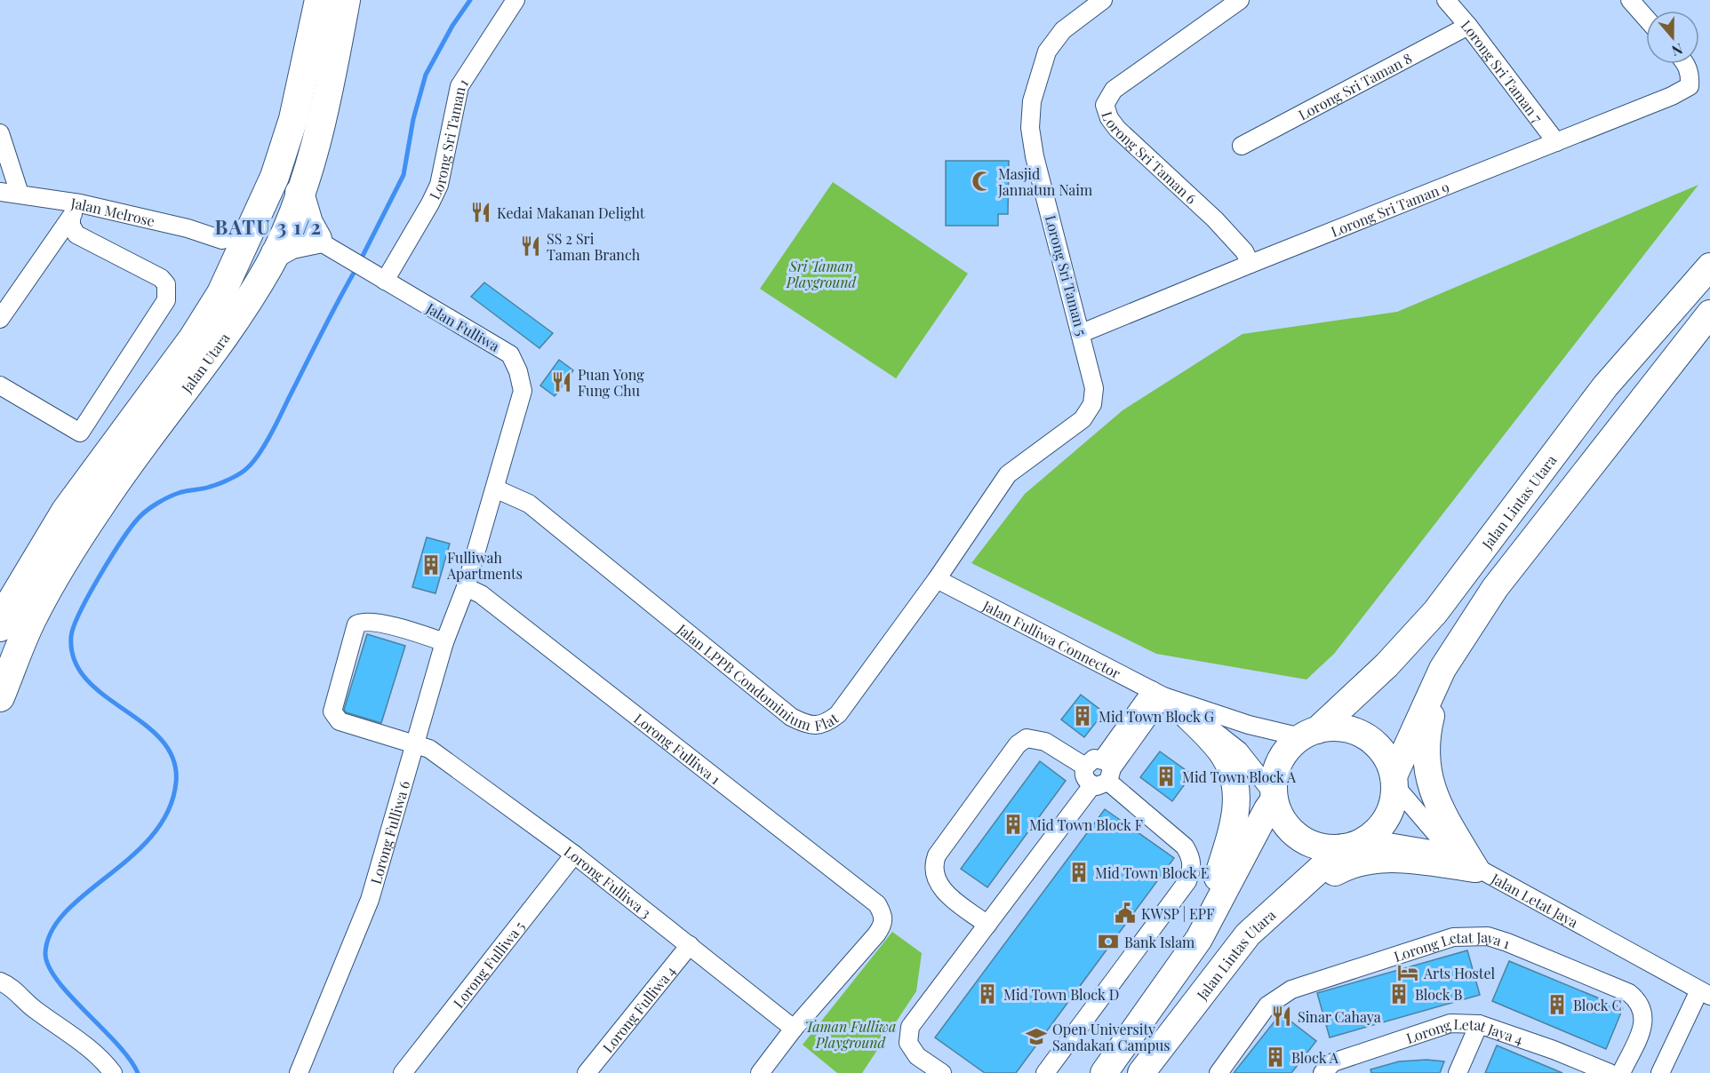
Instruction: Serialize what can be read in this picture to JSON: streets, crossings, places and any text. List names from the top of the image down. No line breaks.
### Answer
{"streets":{"highway":["Jalan Utara"],"main road":["Jalan Lintas Utara"],"street":["Lorong Sri Taman 7","Lorong Sri Taman 8","Lorong Sri Taman 1","Lorong Sri Taman 6","Lorong Sri Taman 9","Jalan Melrose","Lorong Sri Taman 5","Jalan Fulliwa","Jalan Fulliwa Connector","Jalan LPPB Condominium Flat","Lorong Fulliwa 1","Lorong Fulliwa 6","Lorong Fulliwa 3","Jalan Letat Jaya","Lorong Letat Jaya 1","Lorong Fulliwa 5","Lorong Fulliwa 4","Lorong Letat Jaya 4"]},"crossings":[["Lorong Sri Taman 7","Lorong Sri Taman 8"],["Lorong Sri Taman 7","Lorong Sri Taman 9"],["Lorong Sri Taman 1","Jalan Fulliwa"],["Lorong Sri Taman 6","Lorong Sri Taman 9"],["Lorong Sri Taman 9","Lorong Sri Taman 5"],["Lorong Sri Taman 5","Jalan LPPB Condominium Flat"],["Jalan Fulliwa","Jalan Utara"],["Jalan Fulliwa","Jalan LPPB Condominium Flat"],["Jalan Fulliwa","Lorong Fulliwa 1"],["Jalan Fulliwa","Lorong Fulliwa 6"],["Jalan Lintas Utara","Jalan Fulliwa Connector"],["Jalan Lintas Utara","Jalan Letat Jaya"],["Jalan Fulliwa Connector","Jalan LPPB Condominium Flat"],["Jalan Fulliwa Connector","Jalan Letat Jaya"],["Lorong Fulliwa 1","Lorong Fulliwa 6"],["Lorong Fulliwa 1","Lorong Fulliwa 3"],["Lorong Fulliwa 6","Lorong Fulliwa 3"],["Lorong Fulliwa 3","Lorong Fulliwa 5"],["Lorong Fulliwa 3","Lorong Fulliwa 4"]],"districts":["BATU 3 1/2"],"parks":["Sri Taman Playground","Taman Fulliwa Playground"],"places":{"mosque":["Masjid Jannatun Naim"],"restaurant":["Kedai Makanan Delight","SS 2 Sri Taman Branch","Puan Yong Fung Chu","Sinar Cahaya"],"building":["Fulliwah Apartments","Mid Town Block G","Mid Town Block A","Mid Town Block F","Mid Town Block E","Mid Town Block D","Block B","Block C","Block A"],"public building":["KWSP | EPF"],"bank":["Bank Islam"],"hotel":["Arts Hostel"],"school or university":["Open University Sandakan Campus"]},"north":"bottom"}
